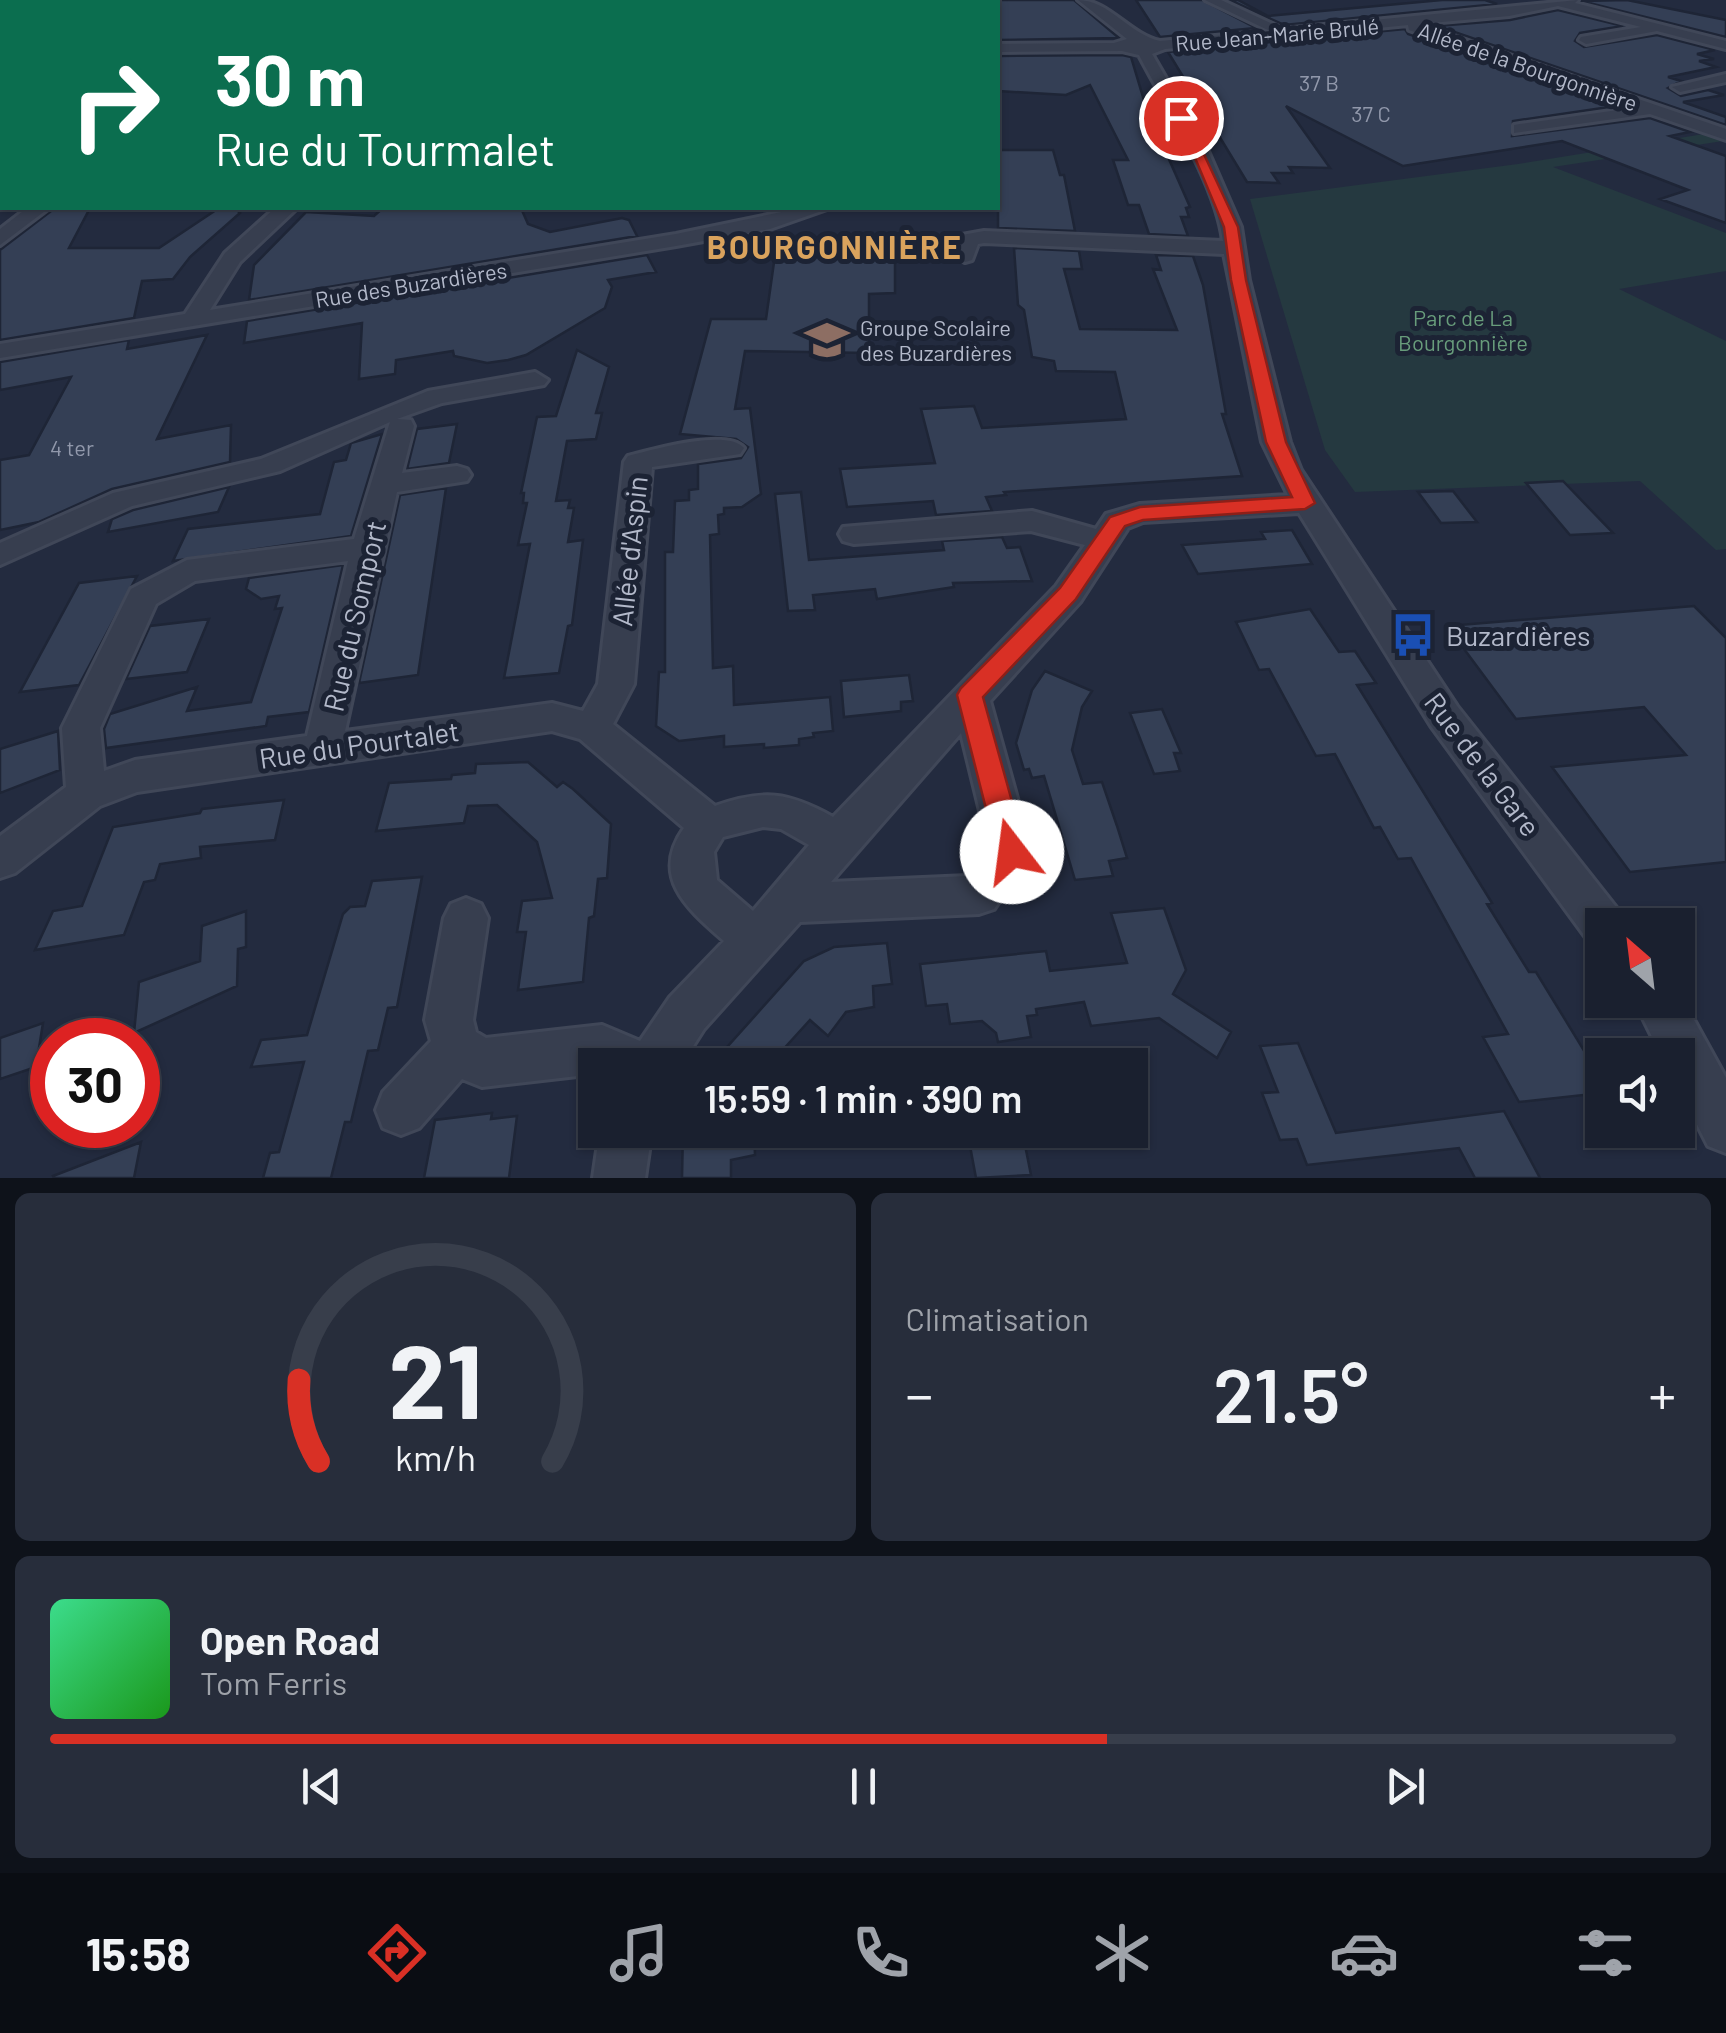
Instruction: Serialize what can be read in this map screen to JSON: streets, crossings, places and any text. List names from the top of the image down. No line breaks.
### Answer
{"streets":{"street":["Rue Jean-Marie Brulé","Allée de la Bourgonnière","Rue des Buzardières","Allée d'Aspin","Rue du Somport","Rue du Pourtalet","Rue de la Gare"]},"crossings":[["Rue Jean-Marie Brulé","Allée de la Bourgonnière"],["Rue Jean-Marie Brulé","Rue de la Gare"],["Allée d'Aspin","Rue du Pourtalet"],["Rue du Somport","Rue du Pourtalet"]],"districts":["BOURGONNIÈRE"],"parks":["Parc de La Bourgonnière"],"places":{"school or university":["Groupe Scolaire des Buzardières"],"bus stop":["Buzardières"]},"house_numbers":["37 B","37 C","4 ter"],"north":"top left","page":{"turn":["30 m","Rue du Tourmalet"],"limit":"30","trip":"15:59 · 1 min · 390 m","tile":"Climatisation","heat":["−","21.5°","+"],"song":["Open Road","Tom Ferris"],"tabs":"15:58","gauge":["21","km/h"]}}
